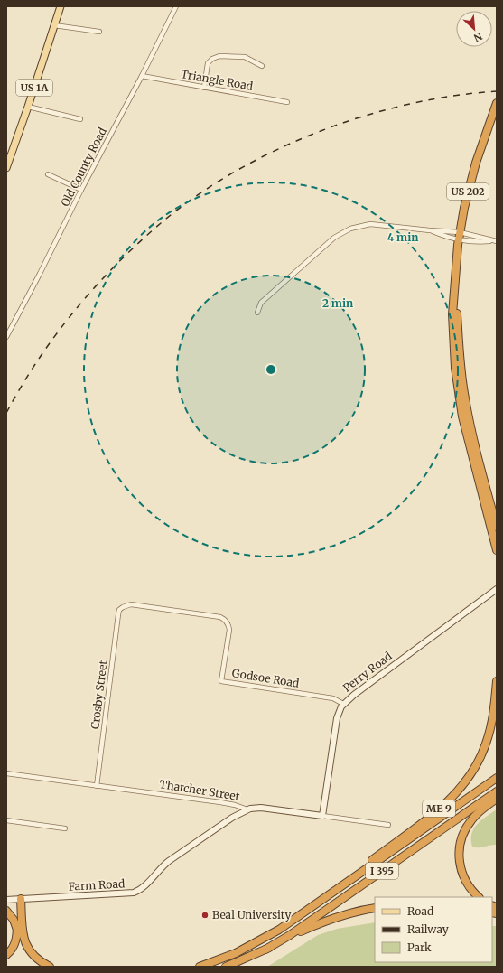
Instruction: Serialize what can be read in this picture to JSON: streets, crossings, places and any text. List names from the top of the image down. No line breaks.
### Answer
{"streets":{"highway":["US 202","ME 9","I 395"],"main road":["US 1A"],"street":["Triangle Road","Old County Road","Perry Road","Godsoe Road","Crosby Street","Thatcher Street","Farm Road"]},"crossings":[["Triangle Road","Old County Road"],["Perry Road","Godsoe Road"],["Perry Road","Thatcher Street"],["Godsoe Road","Crosby Street"],["Crosby Street","Thatcher Street"],["Thatcher Street","Farm Road"],["ME 9","I 395"]],"places":["Beal University"],"legend":["Road","Railway","Park"],"north":"bottom right","rings":["4 min","2 min"]}
